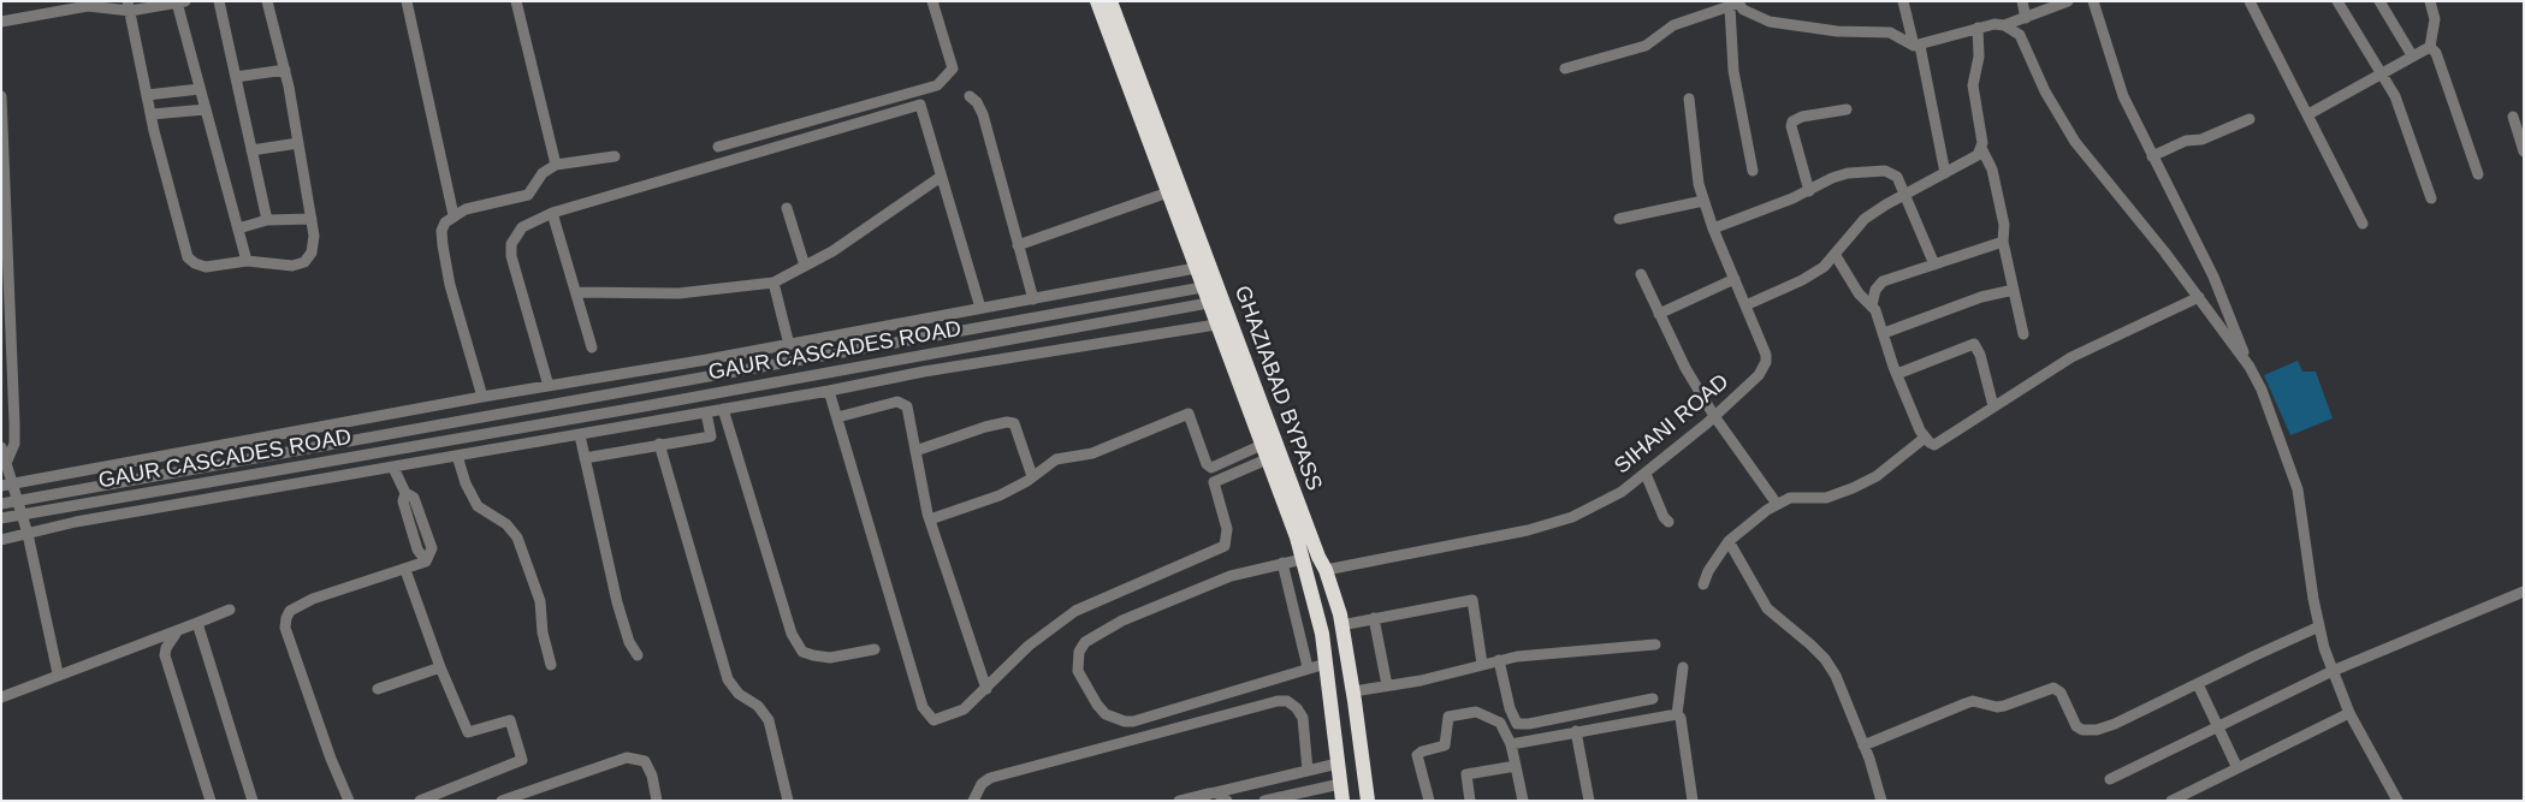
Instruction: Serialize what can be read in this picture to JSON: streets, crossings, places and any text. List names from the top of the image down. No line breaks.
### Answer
{"streets":{"highway":["GHAZIABAD BYPASS"],"street":["GAUR CASCADES ROAD","SIHANI ROAD"]},"crossings":[["GAUR CASCADES ROAD","GHAZIABAD BYPASS"],["GHAZIABAD BYPASS","SIHANI ROAD"]]}
